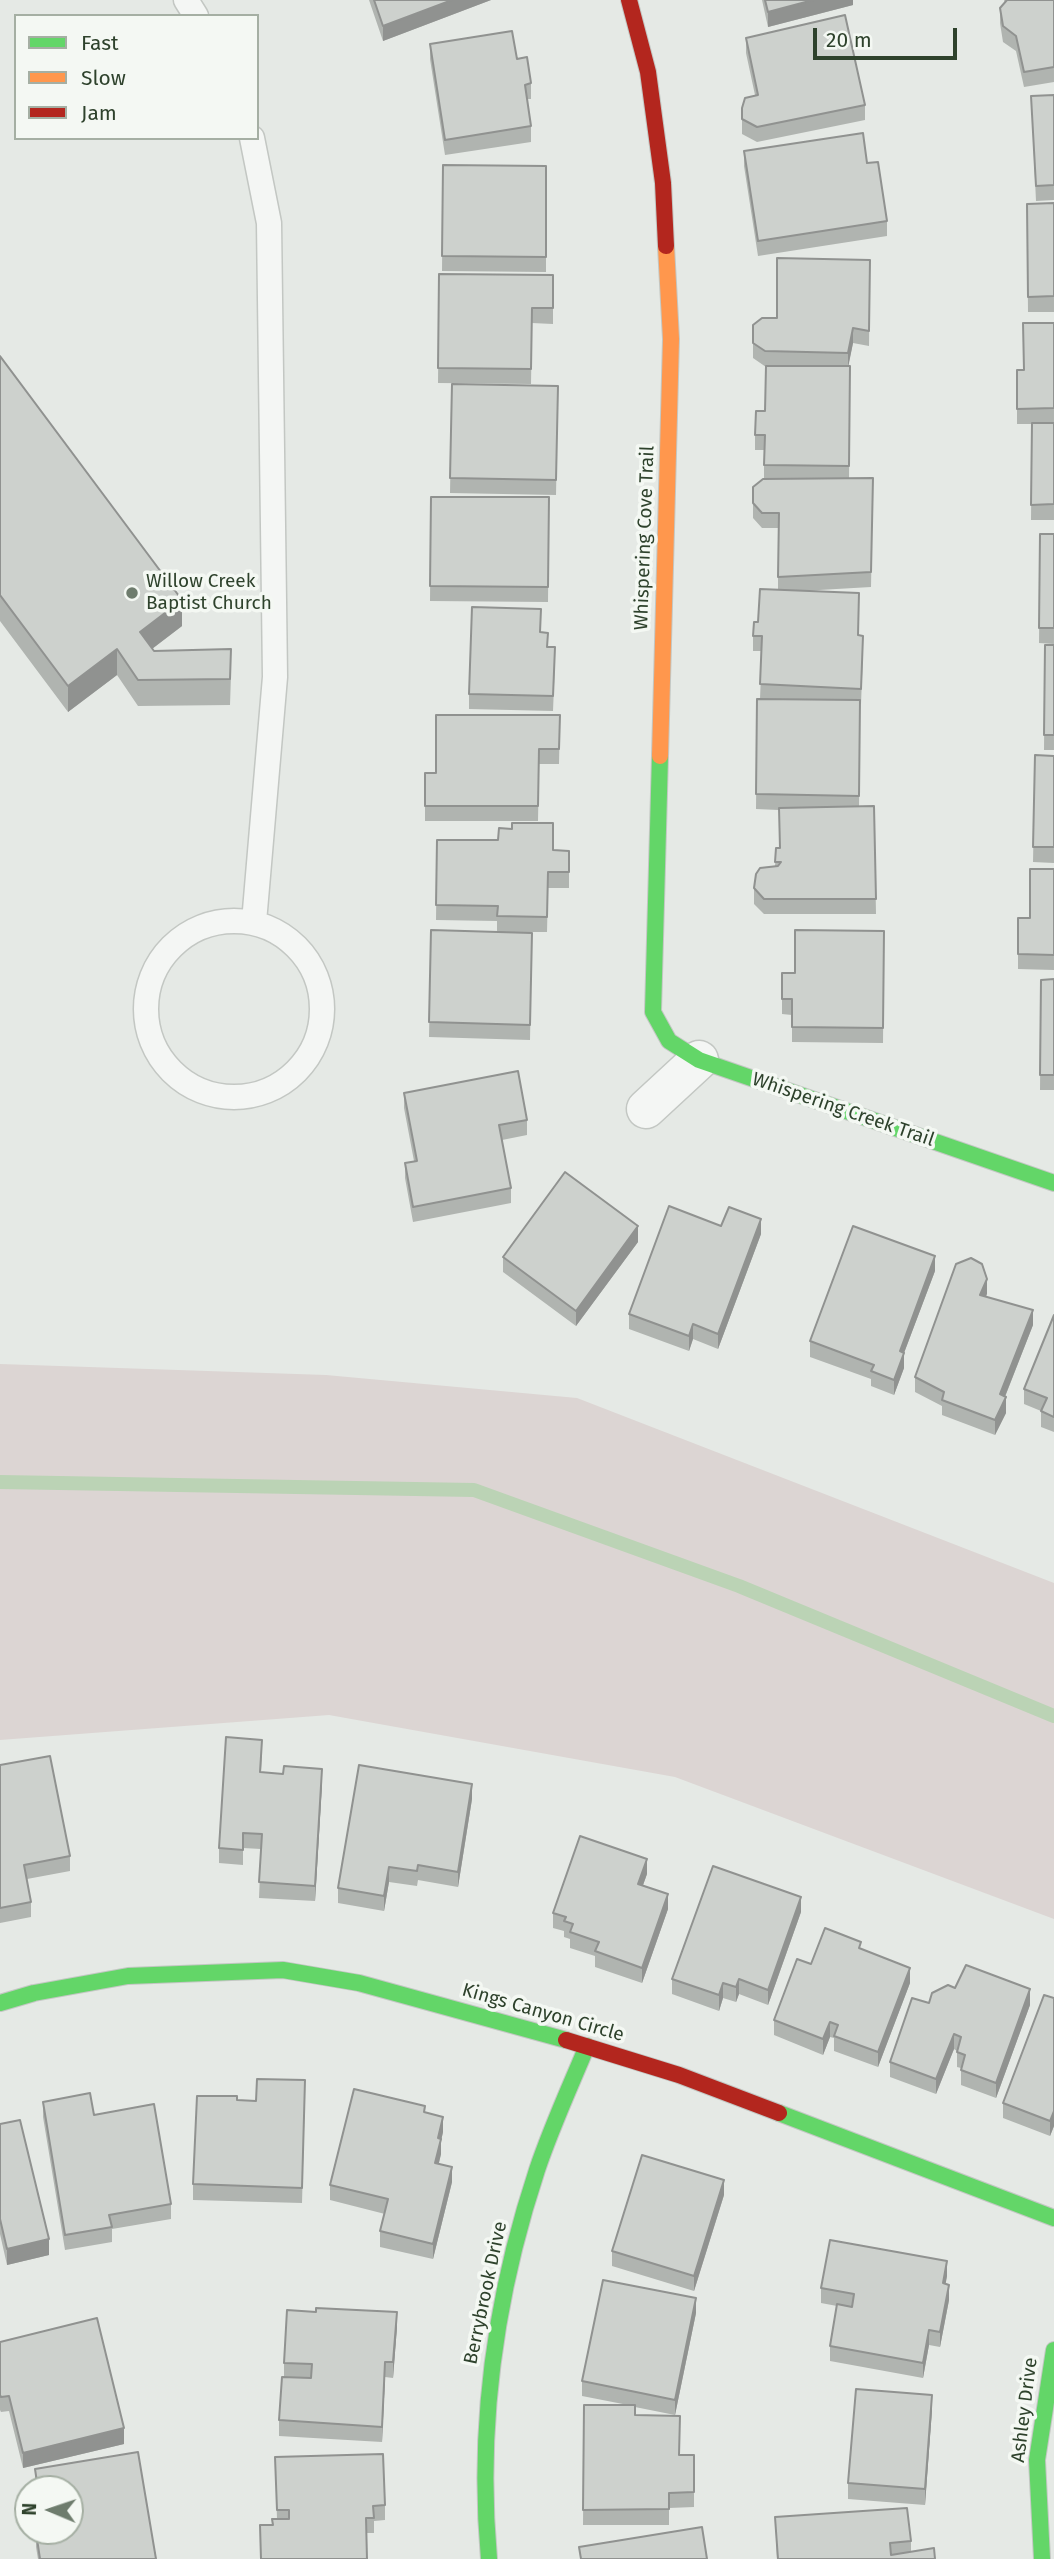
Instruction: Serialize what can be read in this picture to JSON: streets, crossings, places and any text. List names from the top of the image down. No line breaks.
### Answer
{"streets":{"street":["Whispering Cove Trail","Whispering Creek Trail","Kings Canyon Circle","Berrybrook Drive","Ashley Drive"]},"crossings":[["Whispering Cove Trail","Whispering Creek Trail"],["Kings Canyon Circle","Berrybrook Drive"]],"places":["Willow Creek Baptist Church"],"legend":["Fast","Slow","Jam"],"scale_bar":"20 m","north":"left"}
